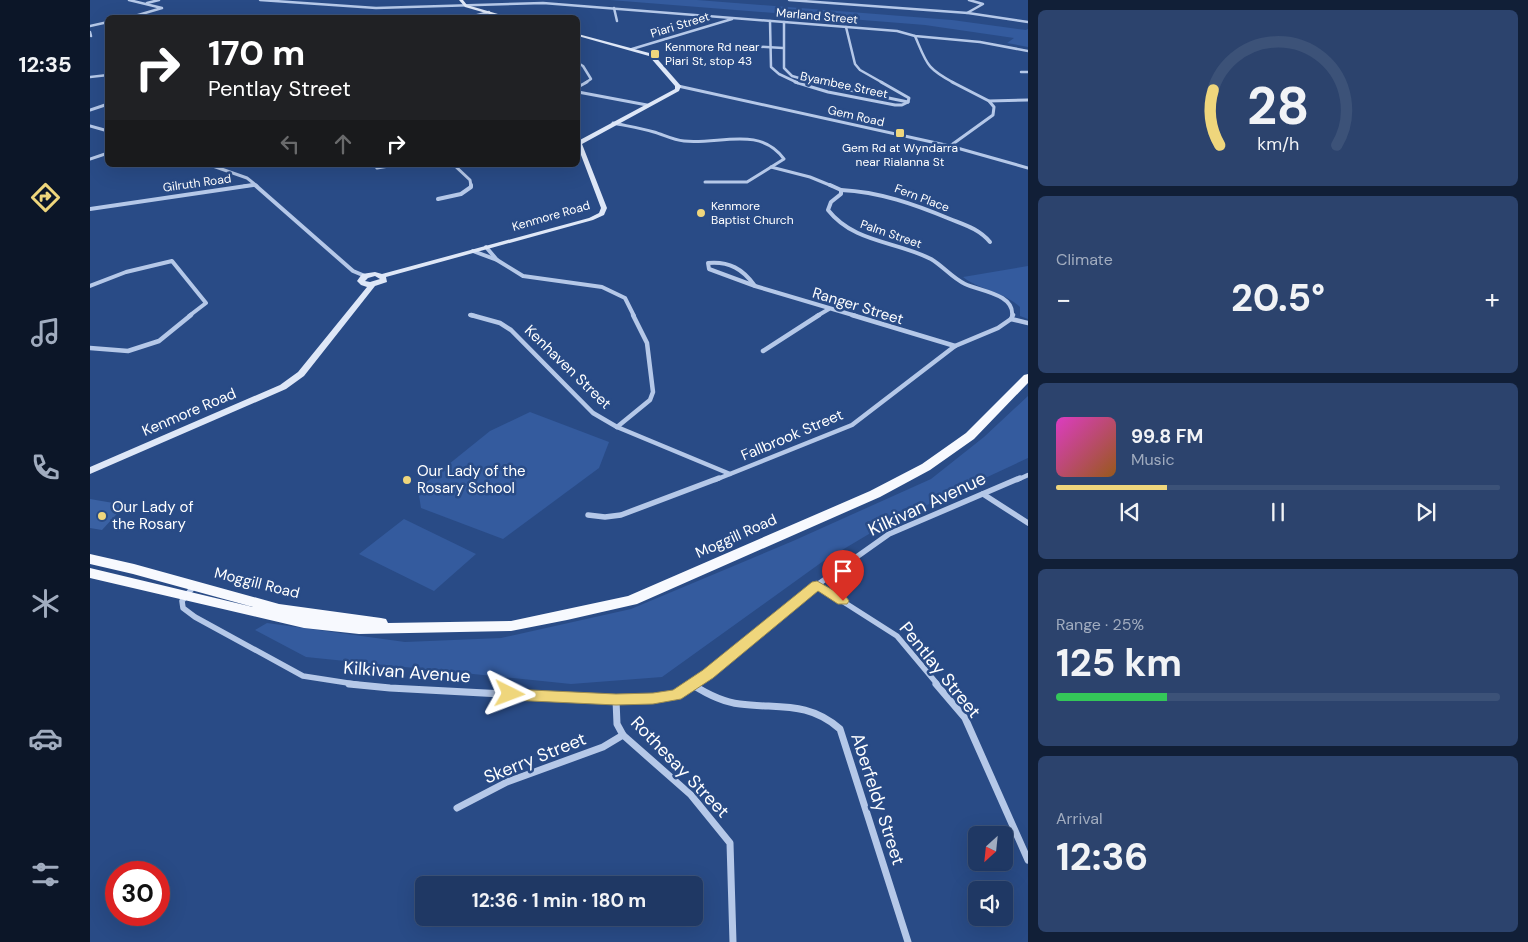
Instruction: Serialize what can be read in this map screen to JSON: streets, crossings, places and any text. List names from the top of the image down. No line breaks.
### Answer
{"streets":{"main road":["Moggill Road"],"street":["Marland Street","Piari Street","Byambee Street","Gem Road","Gilruth Road","Fern Place","Kenmore Road","Palm Street","Ranger Street","Kenhaven Street","Fallbrook Street","Kilkivan Avenue","Pentlay Street","Skerry Street","Rothesay Street","Aberfeldy Street"]},"crossings":[["Marland Street","Piari Street"],["Marland Street","Byambee Street"],["Gem Road","Kenmore Road"],["Fern Place","Palm Street"],["Palm Street","Fallbrook Street"],["Ranger Street","Fallbrook Street"],["Kenhaven Street","Fallbrook Street"],["Kilkivan Avenue","Moggill Road"],["Kilkivan Avenue","Pentlay Street"],["Kilkivan Avenue","Rothesay Street"],["Kilkivan Avenue","Aberfeldy Street"],["Skerry Street","Rothesay Street"]],"places":{"transit":["Kenmore Rd near Piari St, stop 43","Gem Rd at Wyndarra near Rialanna St"],"other":["Kenmore Baptist Church","Our Lady of the Rosary School","Our Lady of the Rosary"]},"north":"bottom left","page":{"tabs":"12:35","turn":["170 m","Pentlay Street"],"tile":["Climate",["Range · 25%","125 km"],["Arrival","12:36"]],"heat":["−","20.5°","+"],"song":["99.8 FM","Music"],"limit":"30","trip":"12:36 · 1 min · 180 m","gauge":["28","km/h"]}}
